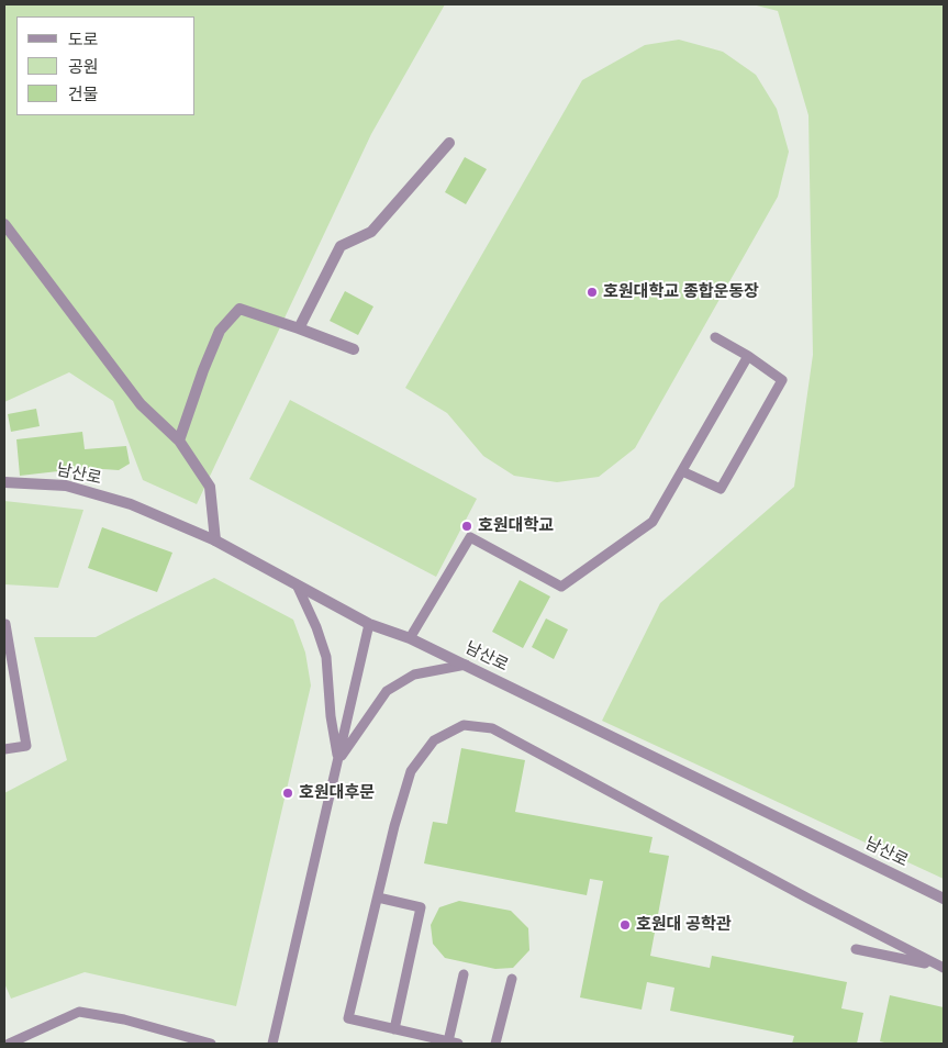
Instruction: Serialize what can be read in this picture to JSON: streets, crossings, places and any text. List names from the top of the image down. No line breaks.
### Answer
{"streets":{"street":["남산로"]},"places":["호원대학교 종합운동장","호원대학교","호원대후문","호원대 공학관"],"legend":["도로","공원","건물"]}
